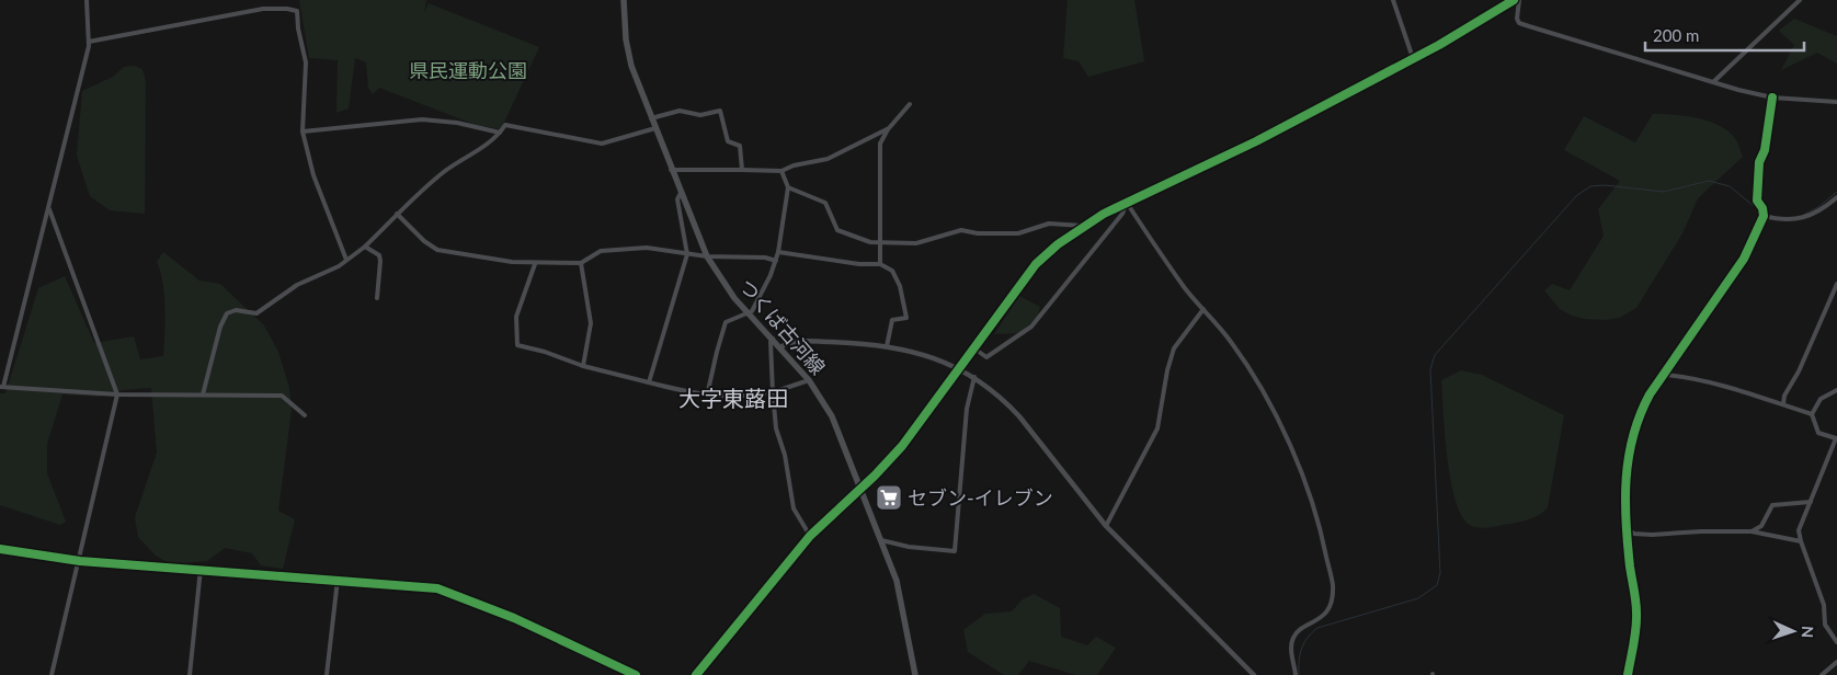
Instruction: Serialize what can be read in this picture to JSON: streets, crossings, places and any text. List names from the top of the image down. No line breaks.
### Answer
{"streets":{"main road":["つくば古河線"]},"districts":["大字東蕗田"],"parks":["県民運動公園"],"places":{"supermarket":["セブン-イレブン"]},"scale_bar":"200 m","north":"right"}
